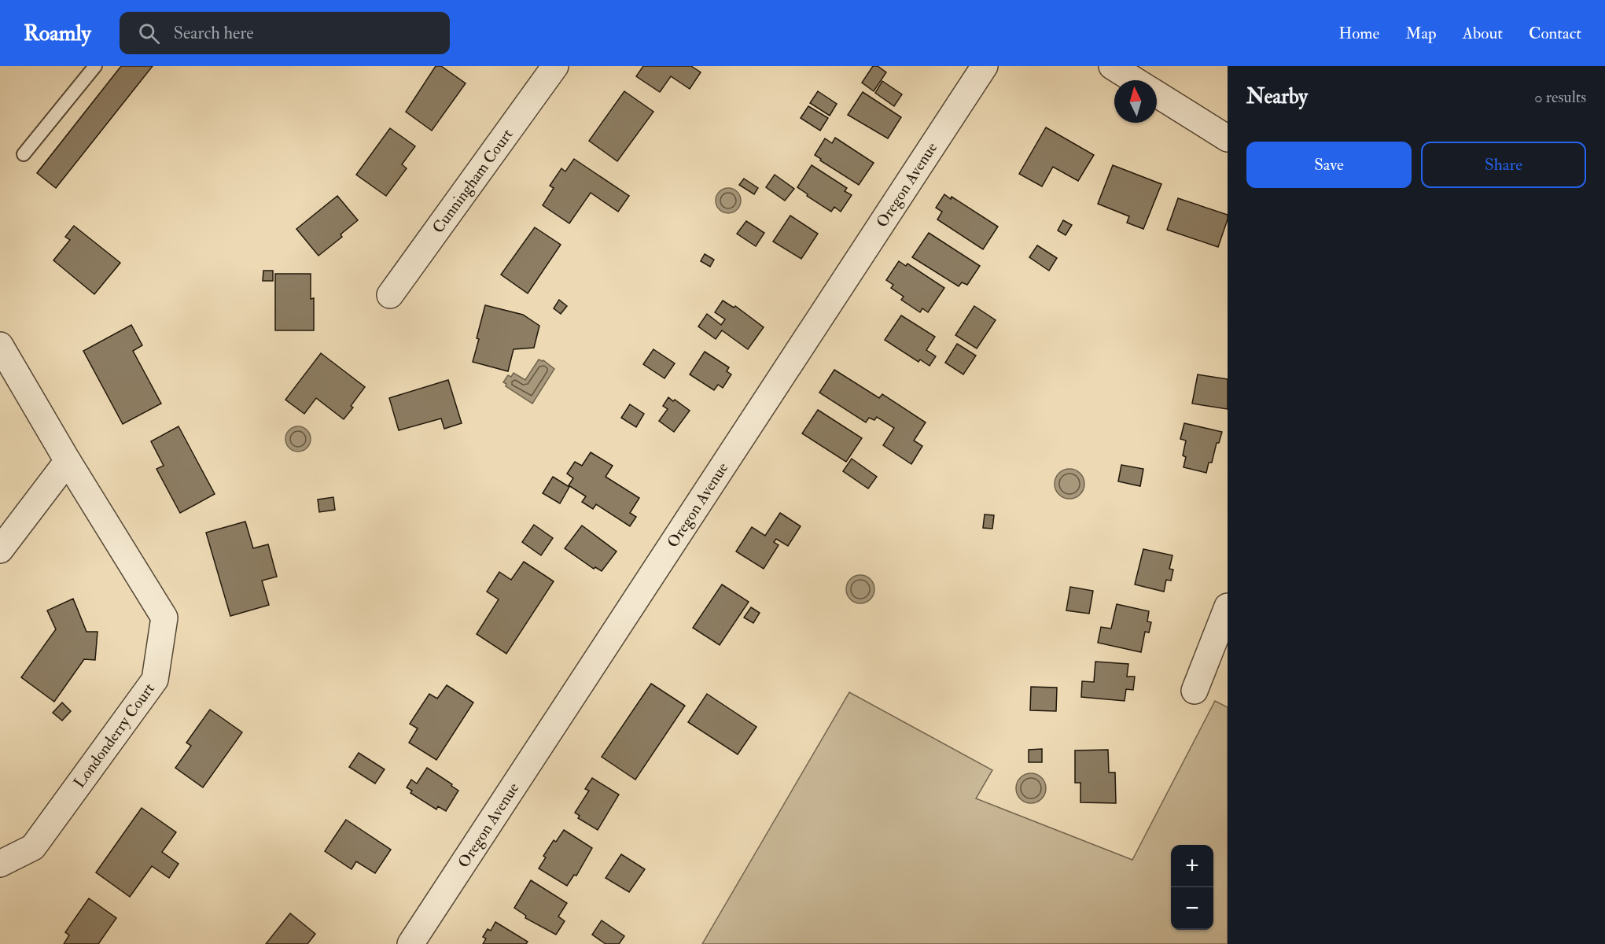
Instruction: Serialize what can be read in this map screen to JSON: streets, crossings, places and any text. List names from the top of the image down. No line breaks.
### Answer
{"streets":{"street":["Cunningham Court","Oregon Avenue","Londonderry Court"]},"north":"top","page":{"header":"Roamly","search":"Search here","nav":["Home","Map","About","Contact"],"heading":["Nearby","0 results"],"buttons":["Save","Share"],"map_buttons":["+","−"]}}
